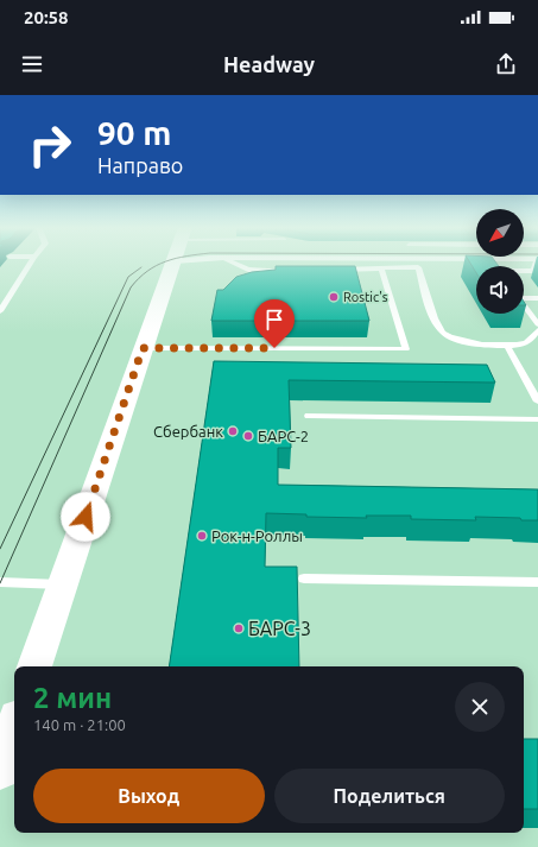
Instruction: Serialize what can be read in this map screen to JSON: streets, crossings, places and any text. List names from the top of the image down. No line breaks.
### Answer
{"places":["Rostic's","Сбербанк","БАРС-2","Рок-н-Роллы","БАРС-3"],"north":"bottom left","page":{"status":"20:58","header":"Headway","turn":["90 m","Направо"],"heading":["2 мин","140 m · 21:00"],"buttons":["Выход","Поделиться"]}}
